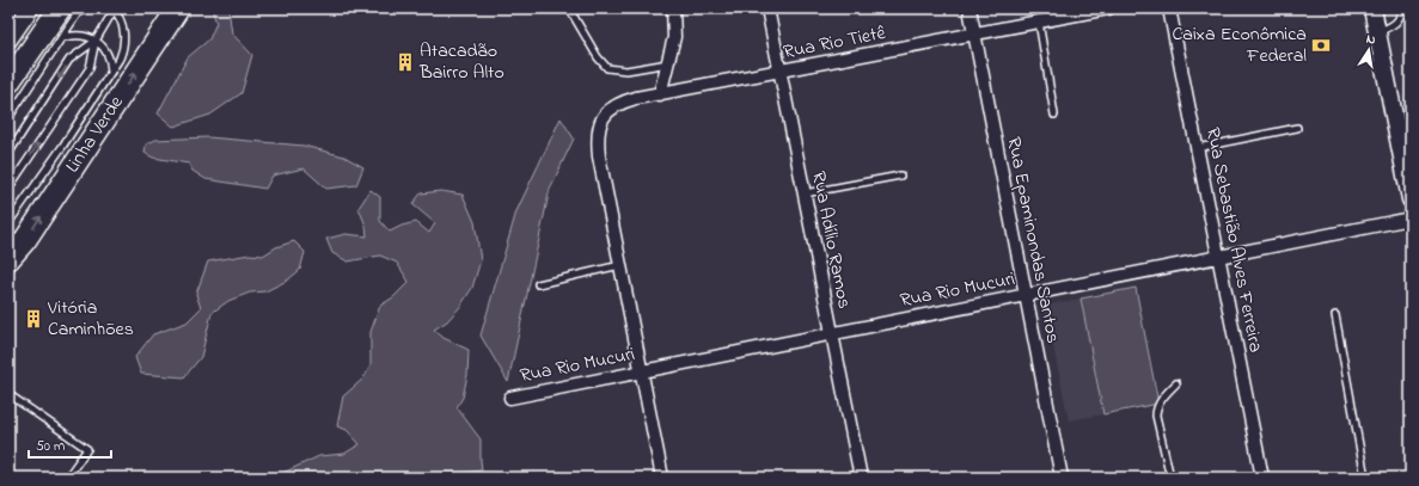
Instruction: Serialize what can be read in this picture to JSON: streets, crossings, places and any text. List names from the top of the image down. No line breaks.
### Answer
{"streets":{"highway":["Linha Verde"],"street":["Rua Rio Tietê","Rua Adílio Ramos","Rua Epaminondas Santos","Rua Sebastião Alves Ferreira","Rua Rio Mucuri"]},"crossings":[["Rua Rio Tietê","Rua Adílio Ramos"],["Rua Rio Tietê","Rua Epaminondas Santos"],["Rua Adílio Ramos","Rua Rio Mucuri"],["Rua Epaminondas Santos","Rua Rio Mucuri"],["Rua Sebastião Alves Ferreira","Rua Rio Mucuri"]],"one_way":["Linha Verde"],"places":{"bank":["Caixa Econômica Federal"],"building":["Atacadão Bairro Alto","Vitória Caminhões"]},"scale_bar":"50 m","north":"top"}
